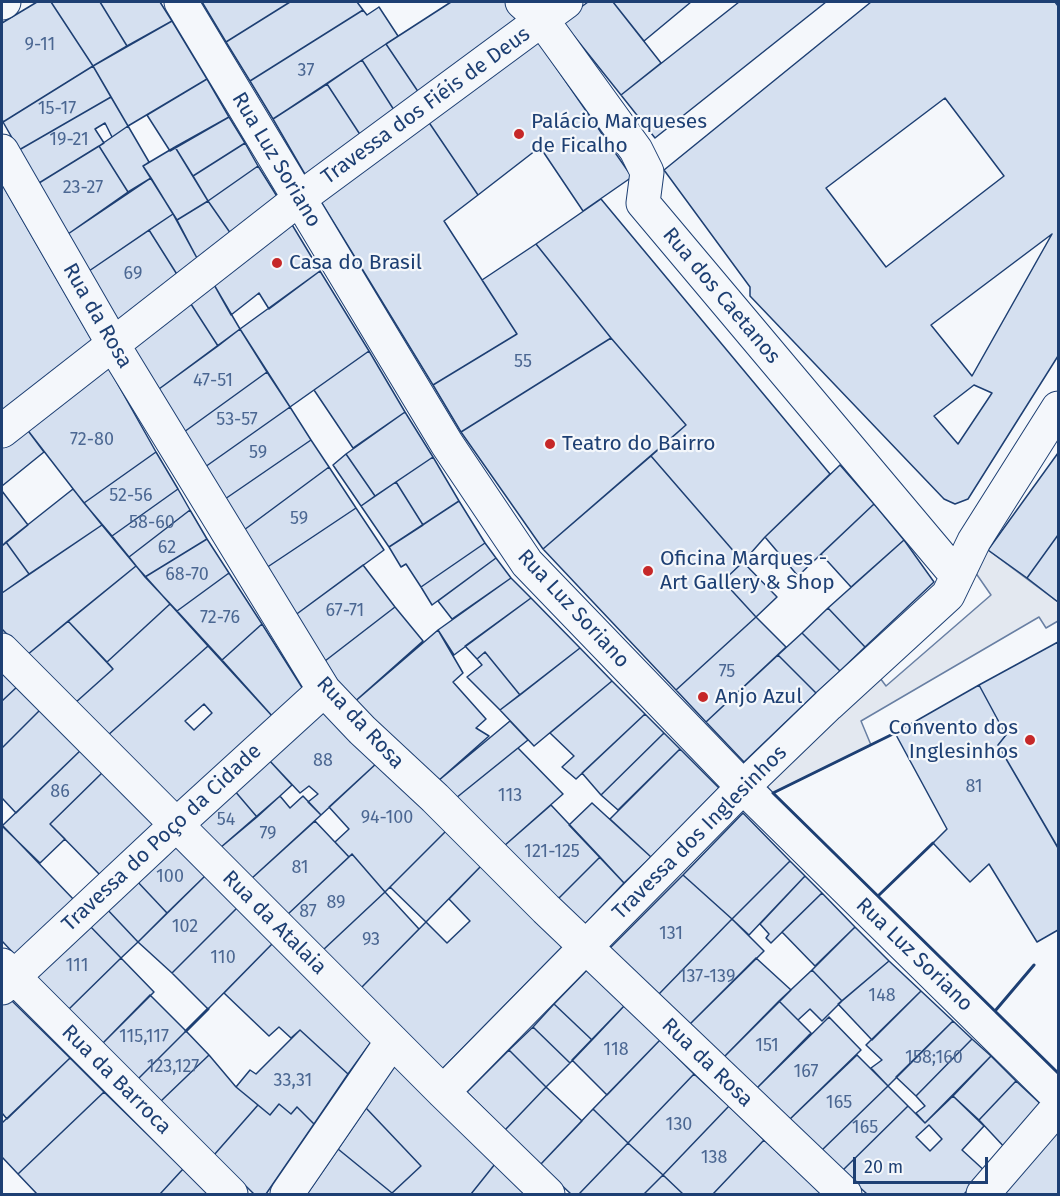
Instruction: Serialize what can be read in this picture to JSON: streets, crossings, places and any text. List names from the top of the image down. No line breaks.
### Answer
{"streets":{"street":["Travessa dos Fiéis de Deus","Rua Luz Soriano","Rua dos Caetanos","Rua da Rosa","Travessa dos Inglesinhos","Travessa do Poço da Cidade","Rua da Atalaia","Rua da Barroca"]},"crossings":[["Travessa dos Fiéis de Deus","Rua Luz Soriano"],["Travessa dos Fiéis de Deus","Rua dos Caetanos"],["Travessa dos Fiéis de Deus","Rua da Rosa"],["Rua Luz Soriano","Travessa dos Inglesinhos"],["Rua dos Caetanos","Travessa dos Inglesinhos"],["Rua da Rosa","Travessa dos Inglesinhos"],["Rua da Rosa","Travessa do Poço da Cidade"],["Travessa dos Inglesinhos","Rua da Atalaia"],["Travessa do Poço da Cidade","Rua da Atalaia"],["Travessa do Poço da Cidade","Rua da Barroca"]],"places":["Palácio Marqueses de Ficalho","Casa do Brasil","Teatro do Bairro","Oficina Marques - Art Gallery & Shop","Anjo Azul","Convento dos Inglesinhos"],"house_numbers":["9-11","37","15-17","19-21","23-27","69","55","47-51","53-57","72-80","59","52-56","59","58-60","62","68-70","67-71","72-76","75","88","81","86","113","94-100","54","79","121-125","81","100","89","87","102","131","93","110","111","137-139","148","115,117","151","118","158;160","123,127","167","33,31","165","130","165","138"],"scale_bar":"20 m"}
